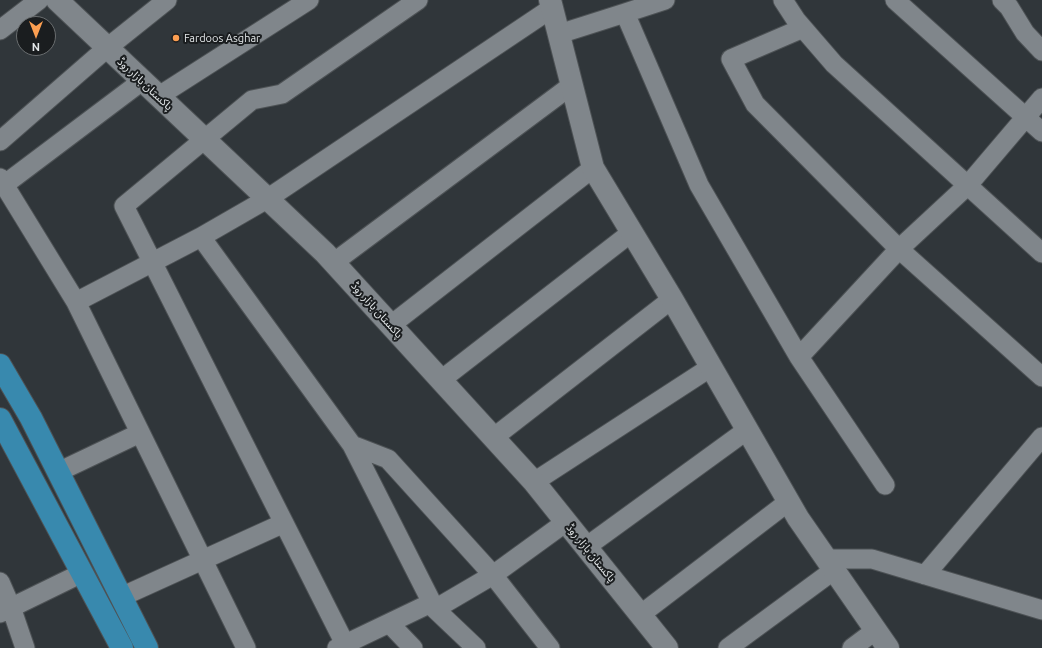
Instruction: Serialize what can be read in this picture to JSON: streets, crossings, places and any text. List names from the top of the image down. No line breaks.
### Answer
{"streets":{"street":["پاکستان بازار روڈ"]},"places":["Fardoos Asghar"],"north":"bottom"}
